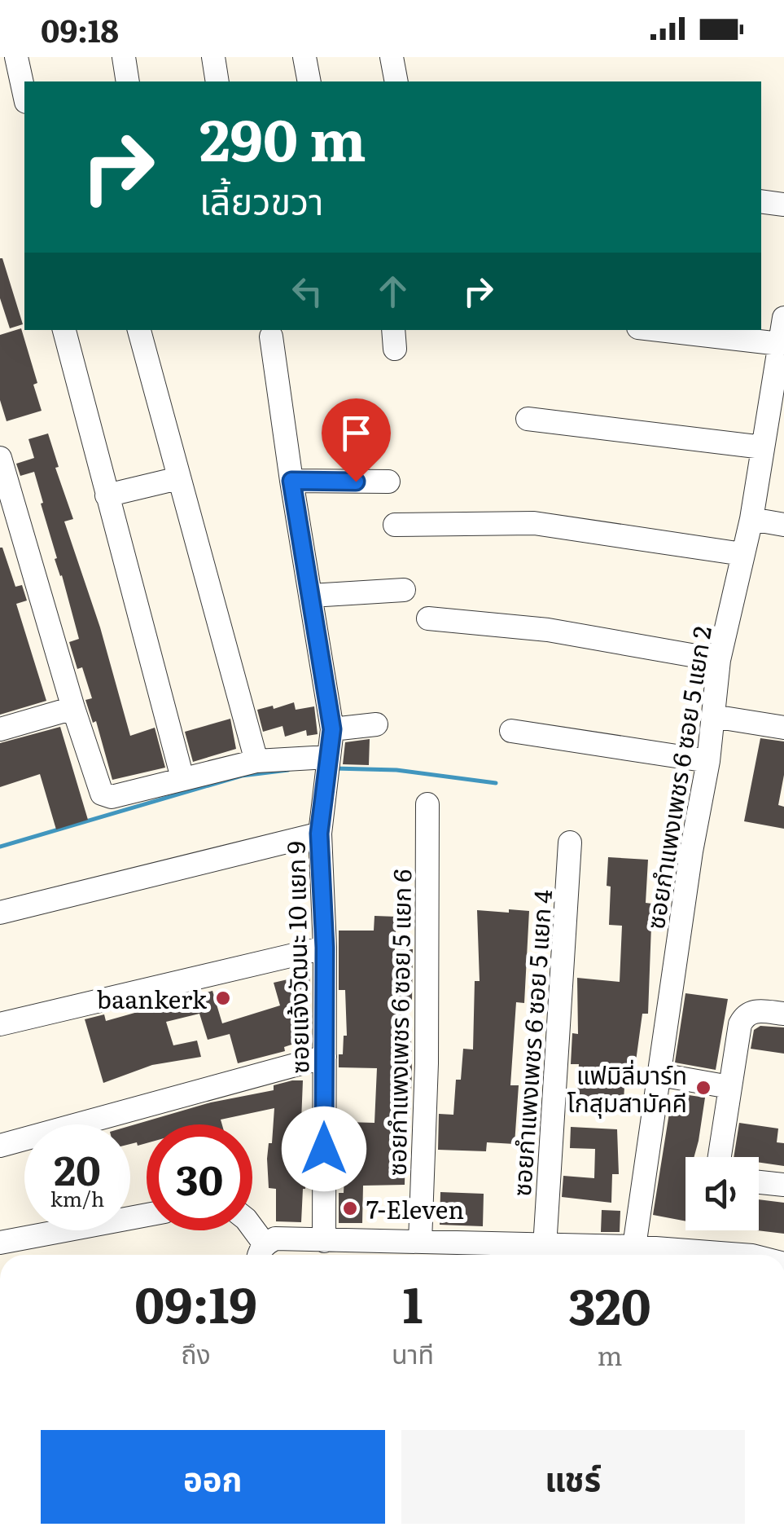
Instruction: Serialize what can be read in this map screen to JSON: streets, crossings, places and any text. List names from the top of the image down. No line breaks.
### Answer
{"streets":{"street":["ซอยกำแพงเพชร 6 ซอย 5 แยก 2","ซอยแจ้งวัฒนะ 10 แยก 9","ซอยกำแพงเพชร 6 ซอย 5 แยก 6","ซอยกำแพงเพชร 6 ซอย 5 แยก 4"]},"places":["baankerk","แฟมิลี่มาร์ท โกสุมสามัคคี","7-Eleven"],"page":{"status":"09:18","turn":["290 m","เลี้ยวขวา"],"speed":"20 km/h","limit":"30","eta":["09:19","ถึง","1","นาที","320","m"],"buttons":["ออก","แชร์"]}}
